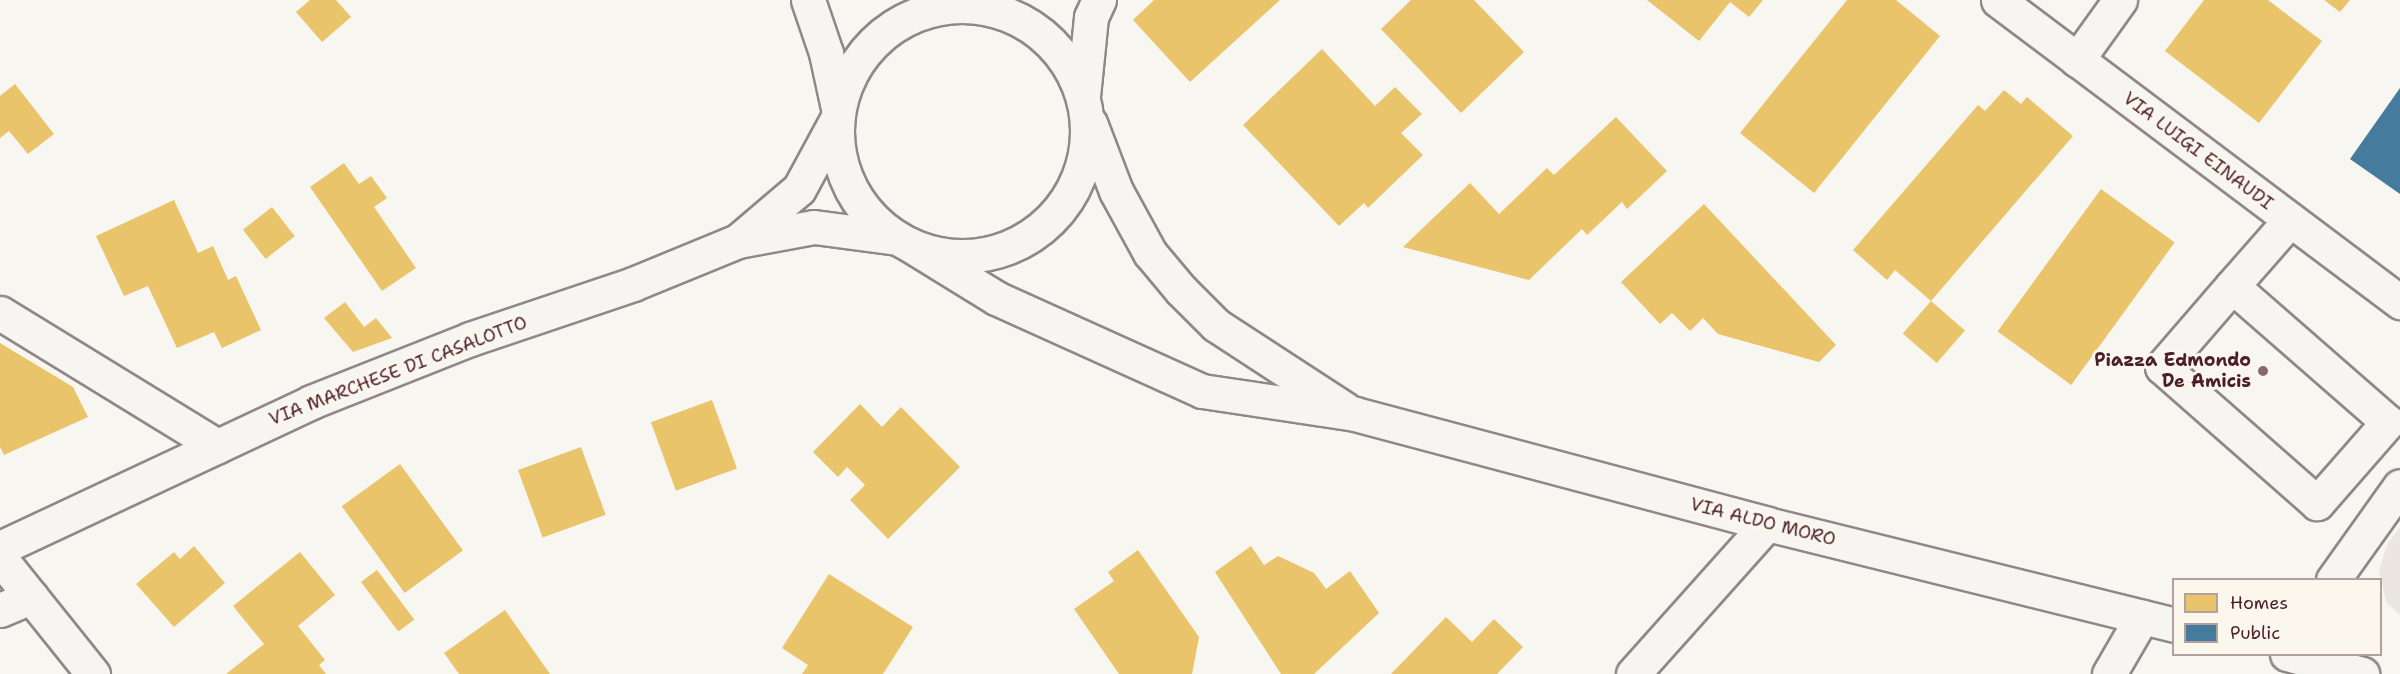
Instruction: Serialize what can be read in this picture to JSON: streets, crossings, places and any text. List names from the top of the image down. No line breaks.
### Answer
{"streets":{"street":["VIA LUIGI EINAUDI","VIA MARCHESE DI CASALOTTO","VIA ALDO MORO"]},"places":["Piazza Edmondo De Amicis"],"legend":["Homes","Public"]}
